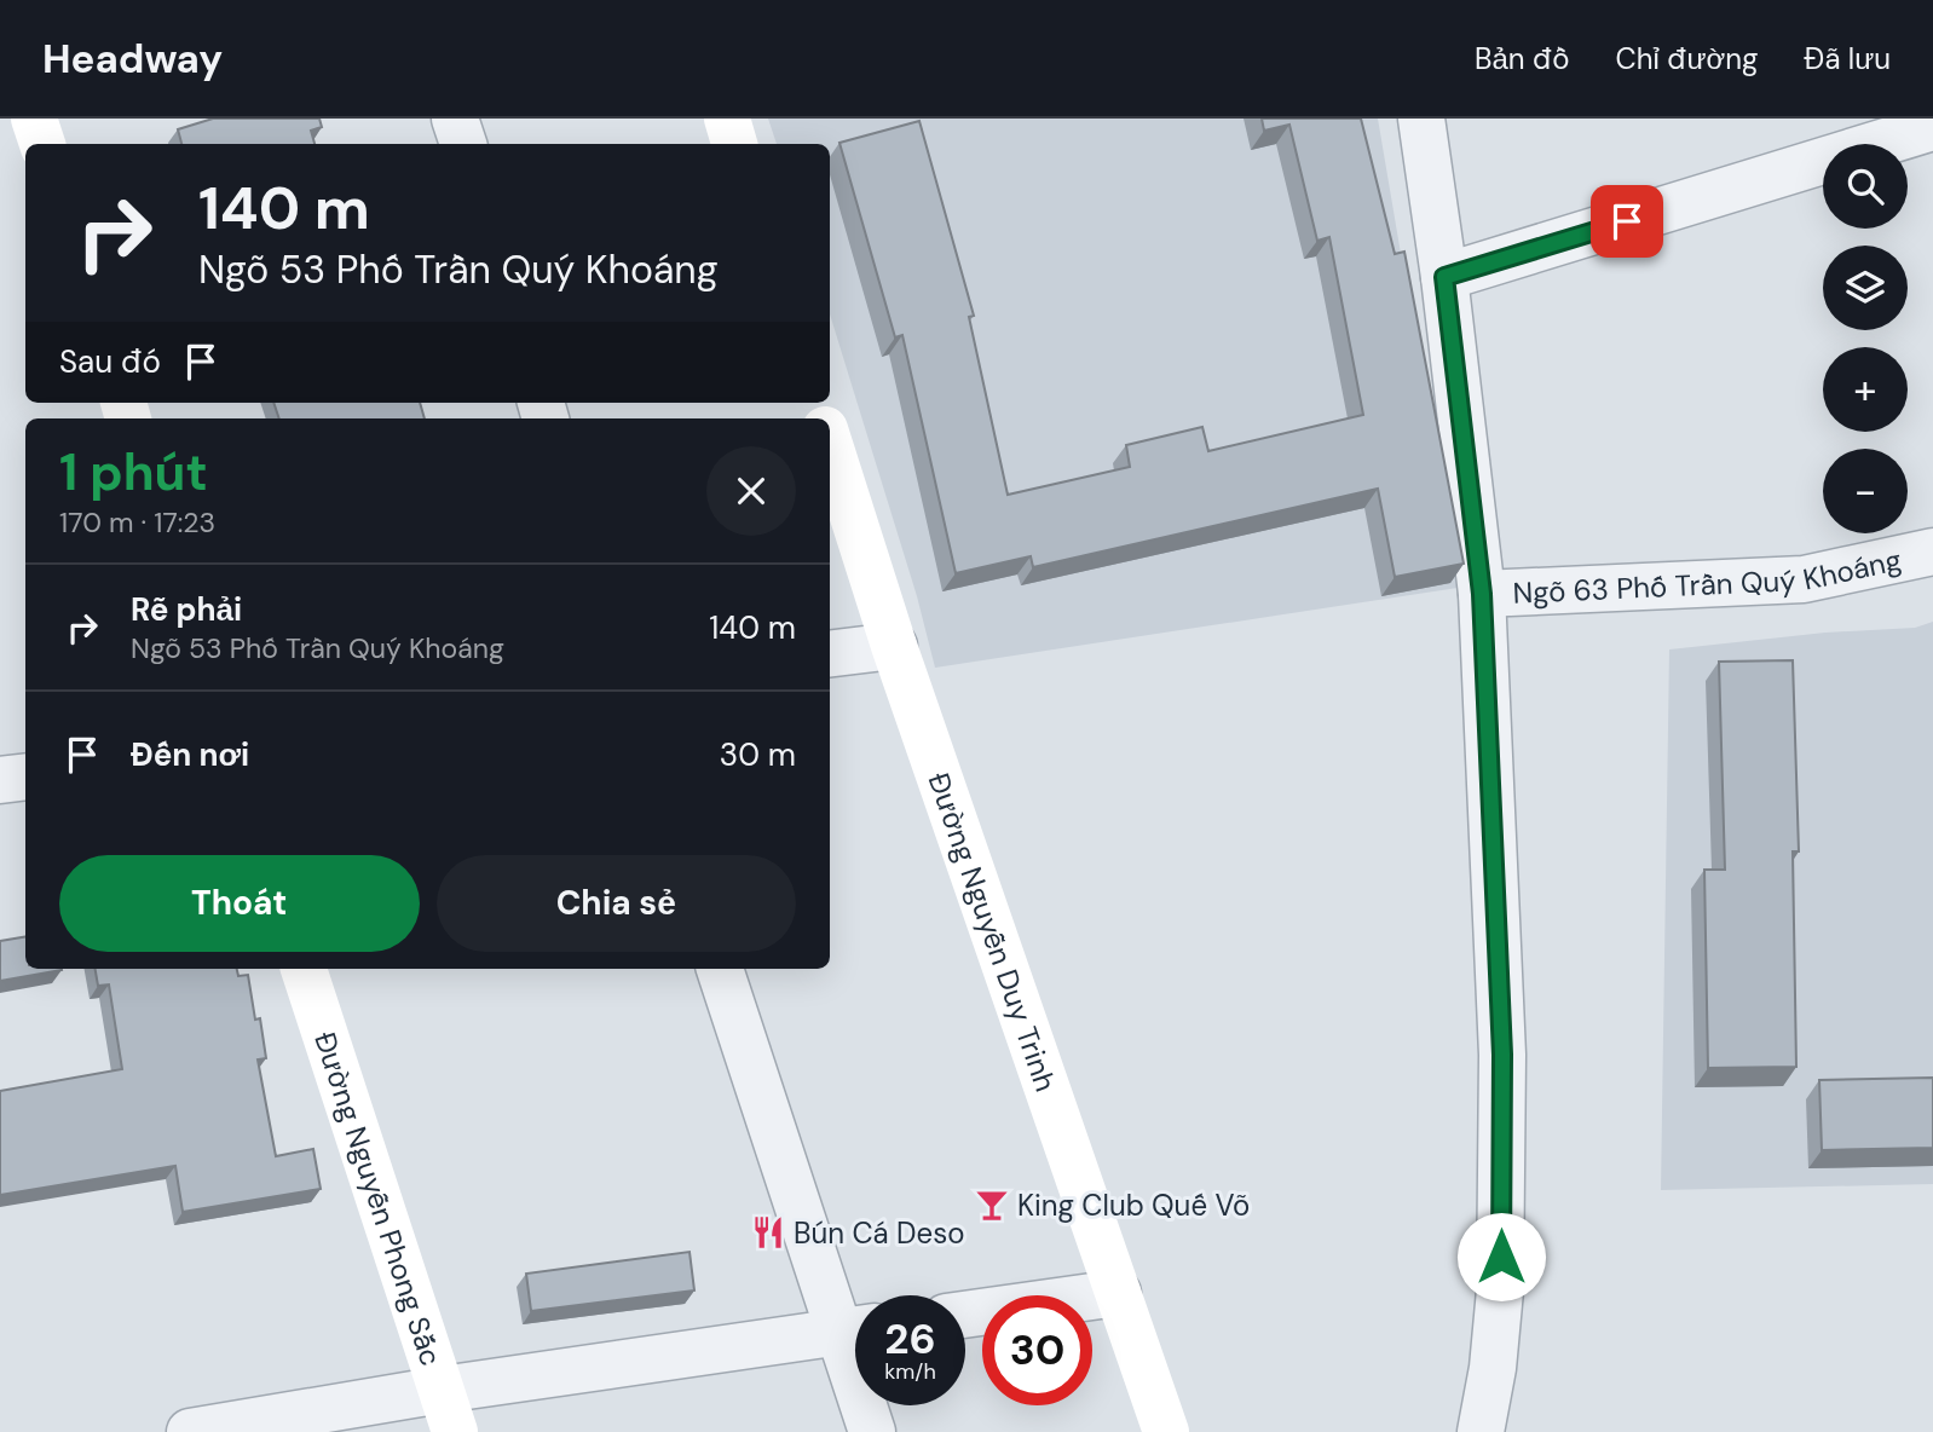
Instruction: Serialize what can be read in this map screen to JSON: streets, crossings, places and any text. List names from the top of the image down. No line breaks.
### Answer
{"streets":{"street":["Ngõ 63 Phố Trần Quý Khoáng","Đường Nguyễn Duy Trinh","Đường Nguyễn Phong Sắc"]},"places":{"bar":["King Club Quế Võ"],"restaurant":["Bún Cá Deso"]},"page":{"header":"Headway","nav":["Bản đồ","Chỉ đường","Đã lưu"],"map_buttons":["+","−"],"turn":["140 m","Ngõ 53 Phố Trần Quý Khoáng"],"then":"Sau đó","heading":["1 phút","170 m · 17:23"],"list":[{"name":"Rẽ phải","note":"Ngõ 53 Phố Trần Quý Khoáng","value":"140 m"},{"name":"Đến nơi","value":"30 m"}],"buttons":["Thoát","Chia sẻ"],"speed":"26 km/h","limit":"30"}}
